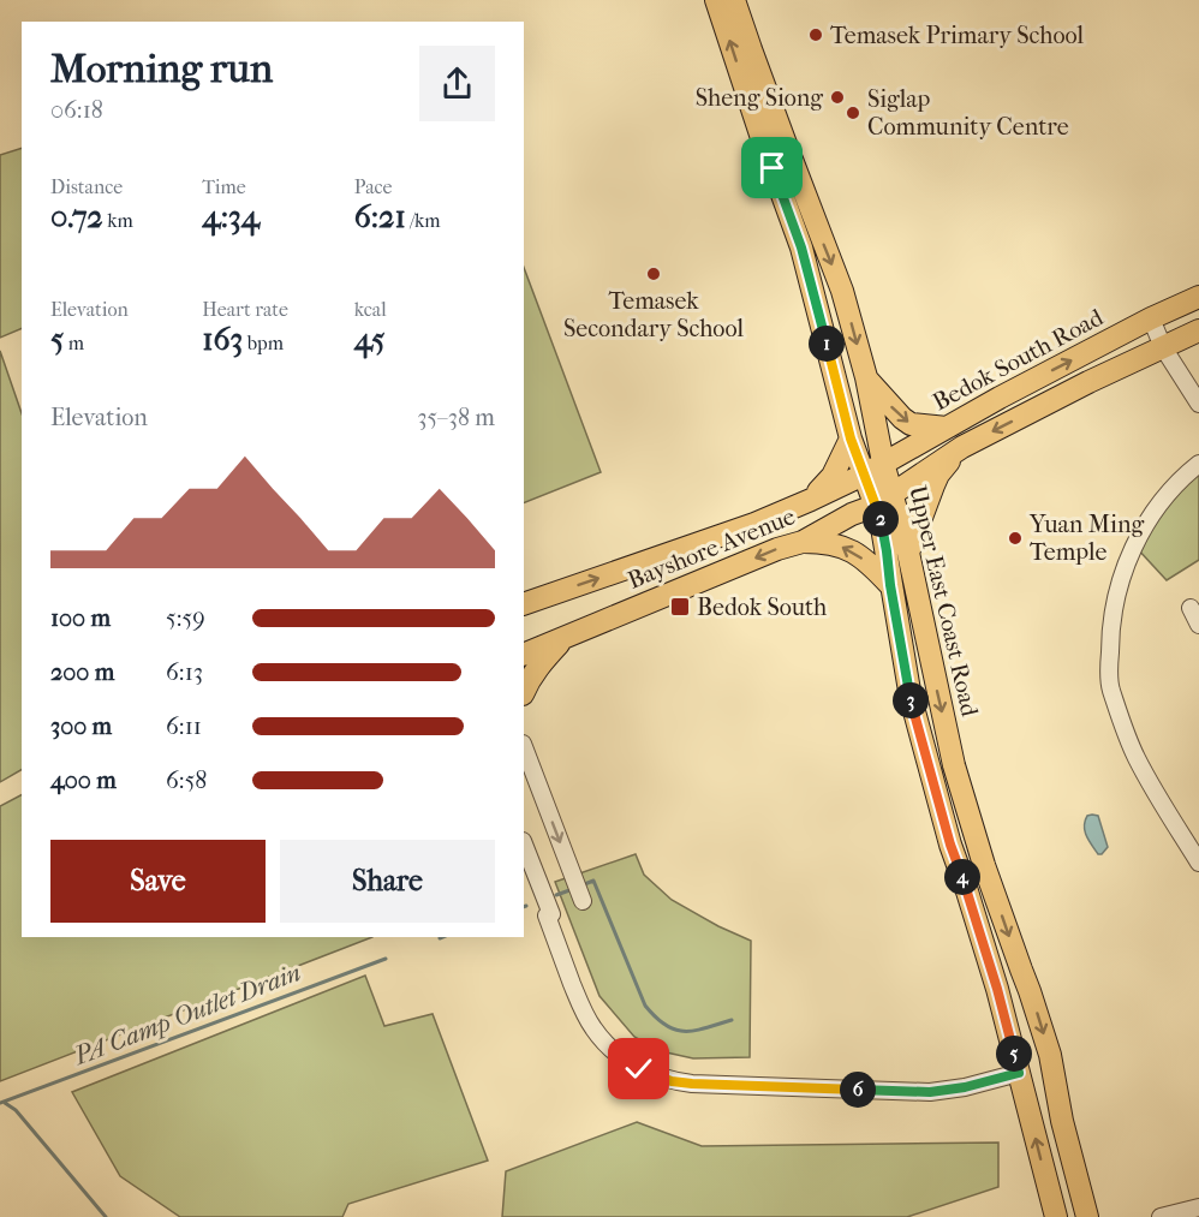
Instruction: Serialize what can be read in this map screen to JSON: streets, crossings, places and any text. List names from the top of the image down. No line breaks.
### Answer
{"streets":{"main road":["Bedok South Road","Bayshore Avenue","Upper East Coast Road"]},"crossings":[["Bedok South Road","Bayshore Avenue"],["Bedok South Road","Upper East Coast Road"],["Bayshore Avenue","Upper East Coast Road"]],"water":["PA Camp Outlet Drain"],"places":{"other":["Temasek Primary School","Sheng Siong","Siglap Community Centre","Temasek Secondary School","Yuan Ming Temple"],"transit":["Bedok South"]},"page":{"heading":["Morning run","06:18"],"stats":[["Distance","0.72 km"],["Time","4:34"],["Pace","6:21 /km"],["Elevation","5 m"],["Heart rate","163 bpm"],["kcal","45"]],"pins":["1","2","3","4","5","6"],"chart":["Elevation","35–38 m"],"list":[{"name":"100 m","note":"5:59"},{"name":"200 m","note":"6:13"},{"name":"300 m","note":"6:11"},{"name":"400 m","note":"6:58"}],"buttons":["Save","Share"]}}
